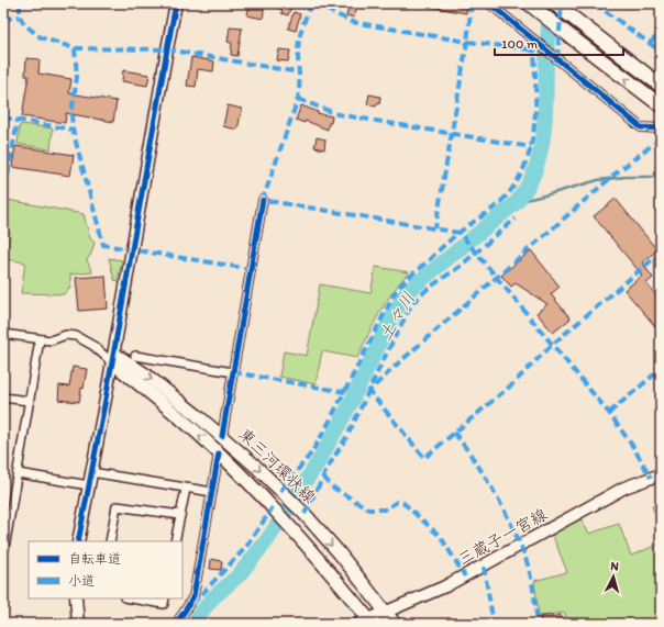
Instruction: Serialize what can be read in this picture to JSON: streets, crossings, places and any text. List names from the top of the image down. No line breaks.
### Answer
{"streets":{"main road":["東三河環状線"],"street":["三蔵子一宮線"]},"crossings":[["東三河環状線","三蔵子一宮線"]],"water":["土々川"],"legend":["自転車道","小道"],"scale_bar":"100 m","north":"top"}
